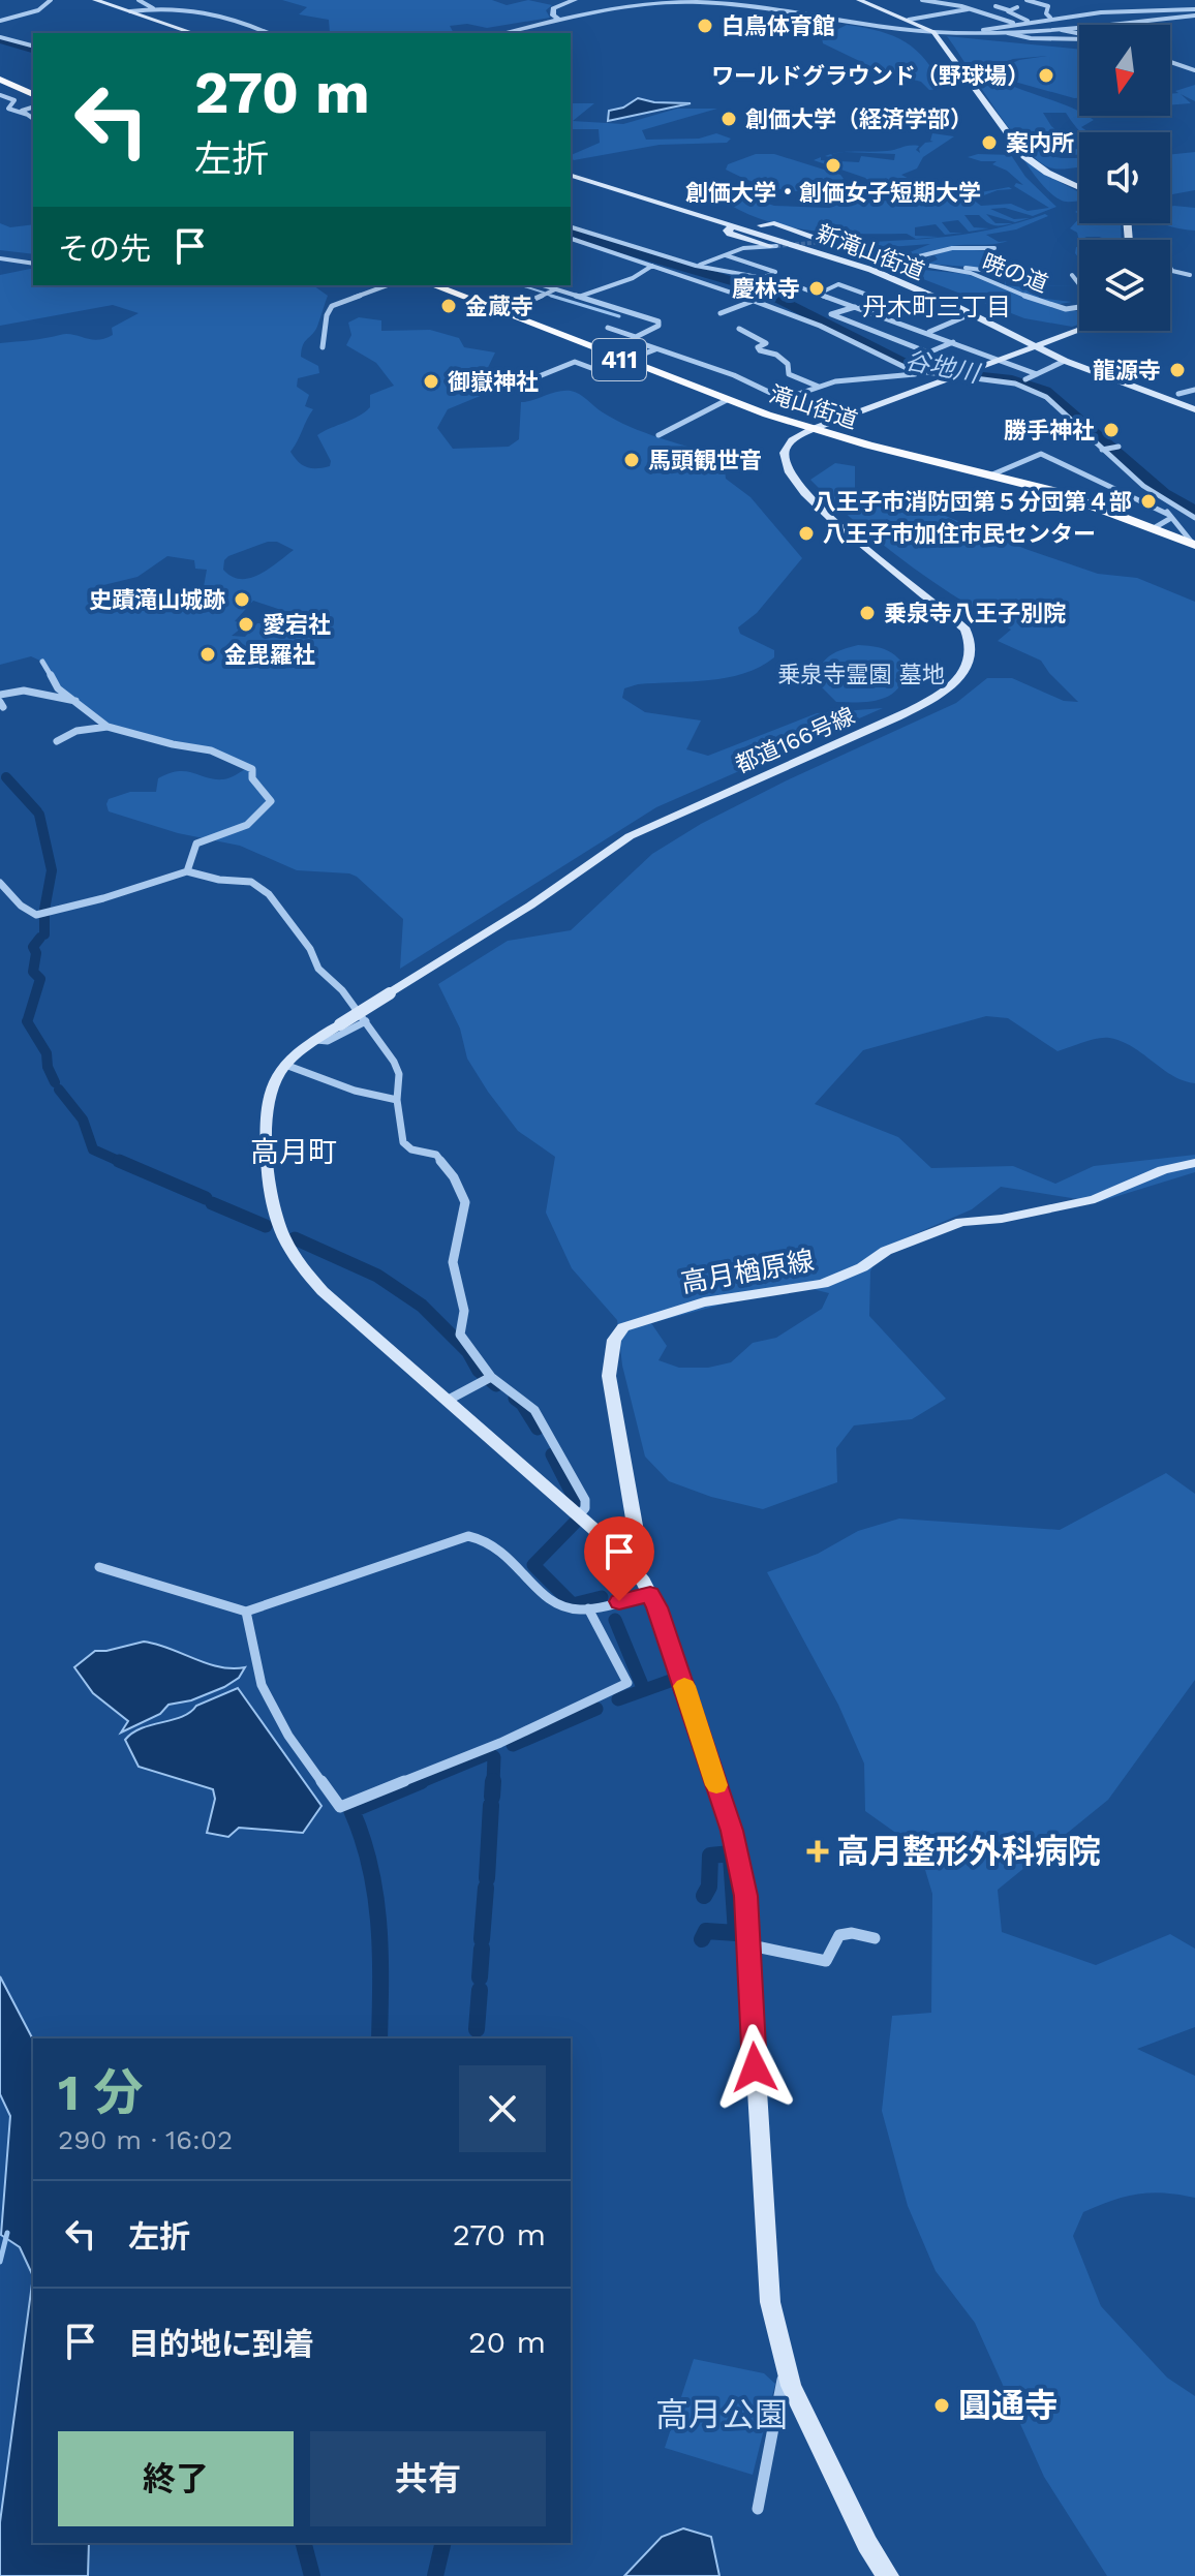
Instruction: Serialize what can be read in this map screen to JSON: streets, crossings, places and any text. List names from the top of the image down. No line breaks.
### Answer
{"streets":{"highway":["411","滝山街道"],"main road":["新滝山街道","都道166号線","高月楢原線"],"street":["暁の道"]},"crossings":[["滝山街道","都道166号線"]],"districts":["丹木町三丁目","高月町"],"water":["谷地川"],"parks":["乗泉寺霊園 墓地","高月公園"],"places":{"other":["白鳥体育館","ワールドグラウンド（野球場）","創価大学（経済学部）","案内所","創価大学・創価女子短期大学","慶林寺","金蔵寺","龍源寺","御嶽神社","勝手神社","馬頭観世音","八王子市消防団第５分団第４部","八王子市加住市民センター","史蹟滝山城跡","乗泉寺八王子別院","愛宕社","金毘羅社","圓通寺"],"health":["高月整形外科病院"]},"north":"bottom","page":{"turn":["270 m","左折"],"then":"その先","heading":["1 分","290 m · 16:02"],"list":[{"name":"左折","value":"270 m"},{"name":"目的地に到着","value":"20 m"}],"buttons":["終了","共有"]}}
